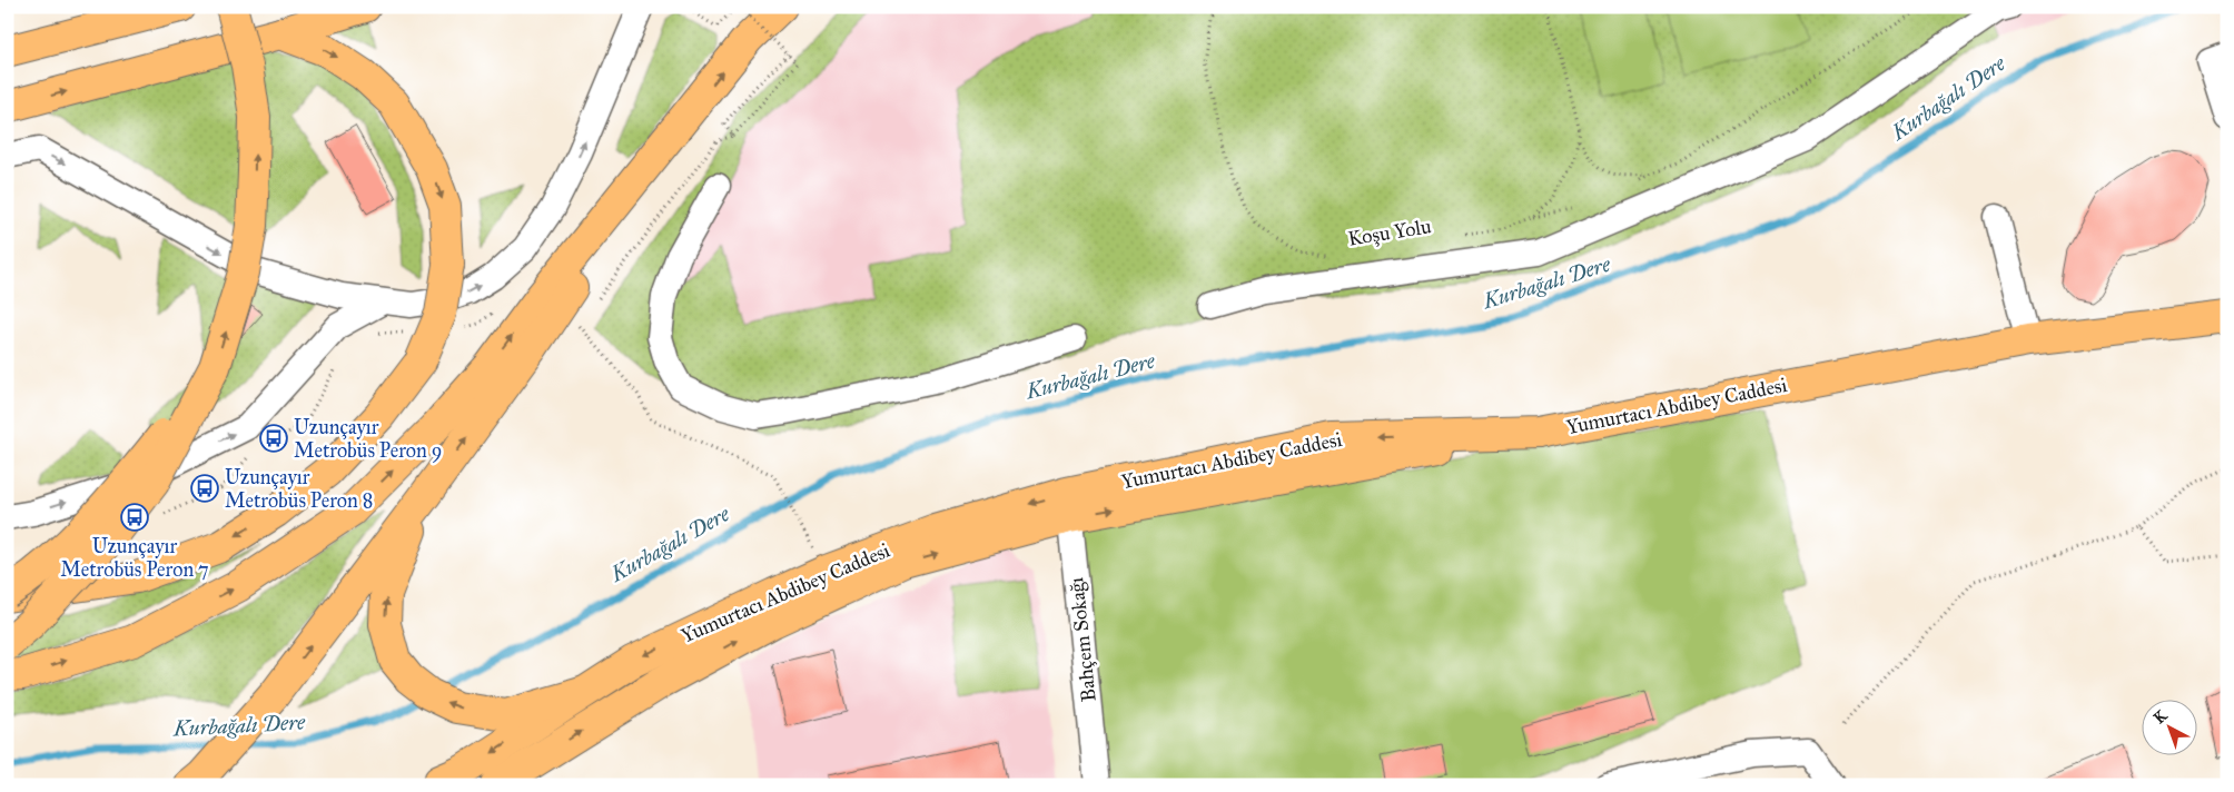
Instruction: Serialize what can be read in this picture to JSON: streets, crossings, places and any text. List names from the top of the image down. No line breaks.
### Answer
{"streets":{"main road":["Yumurtacı Abdibey Caddesi"],"street":["Bahçem Sokağı"],"path":["Koşu Yolu"]},"crossings":[["Yumurtacı Abdibey Caddesi","Bahçem Sokağı"]],"water":["Kurbağalı Dere"],"places":{"bus stop":["Uzunçayır Metrobüs Peron 9","Uzunçayır Metrobüs Peron 8","Uzunçayır Metrobüs Peron 7"]},"north":"top left"}
